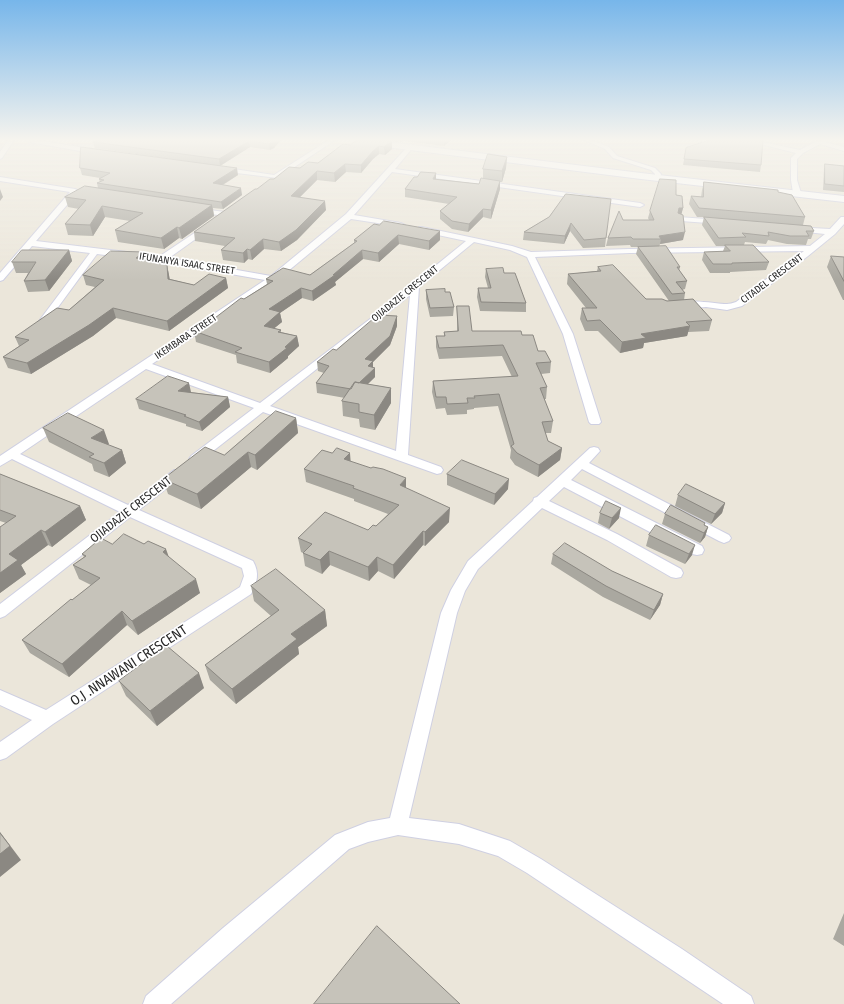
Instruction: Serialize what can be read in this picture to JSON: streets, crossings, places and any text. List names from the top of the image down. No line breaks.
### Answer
{"streets":{"street":["IFUNANYA ISAAC STREET","CITADEL CRESCENT","OJIADAZIE CRESCENT","IKEMBARA STREET","O.J .NNAWANI CRESCENT"]},"crossings":[["IFUNANYA ISAAC STREET","IKEMBARA STREET"],["OJIADAZIE CRESCENT","O.J .NNAWANI CRESCENT"]]}
